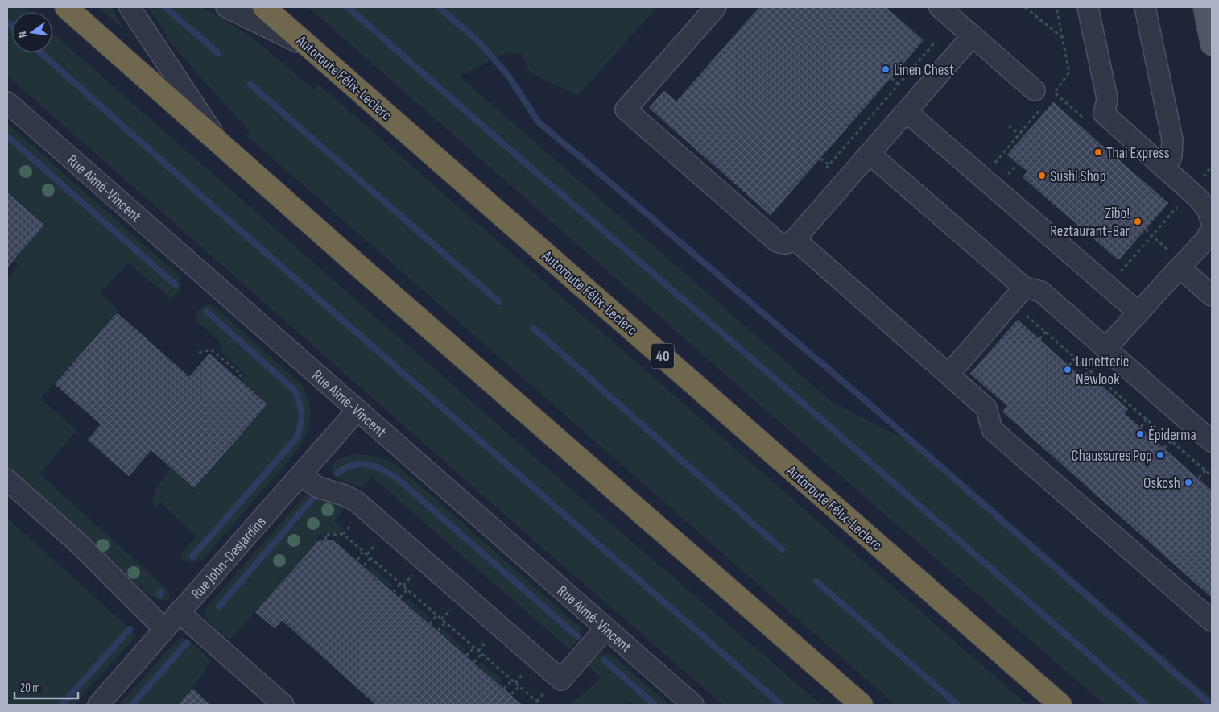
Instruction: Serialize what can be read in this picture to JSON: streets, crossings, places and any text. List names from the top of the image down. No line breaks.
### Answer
{"streets":{"highway":["Autoroute Félix-Leclerc","40"],"street":["Rue Aimé-Vincent","Rue John-Desjardins"]},"crossings":[["Rue Aimé-Vincent","Rue John-Desjardins"]],"places":["Linen Chest","Thai Express","Sushi Shop","Zibo! Reztaurant-Bar","Lunetterie Newlook","Épiderma","Chaussures Pop","Oskosh"],"scale_bar":"20 m","north":"left"}
